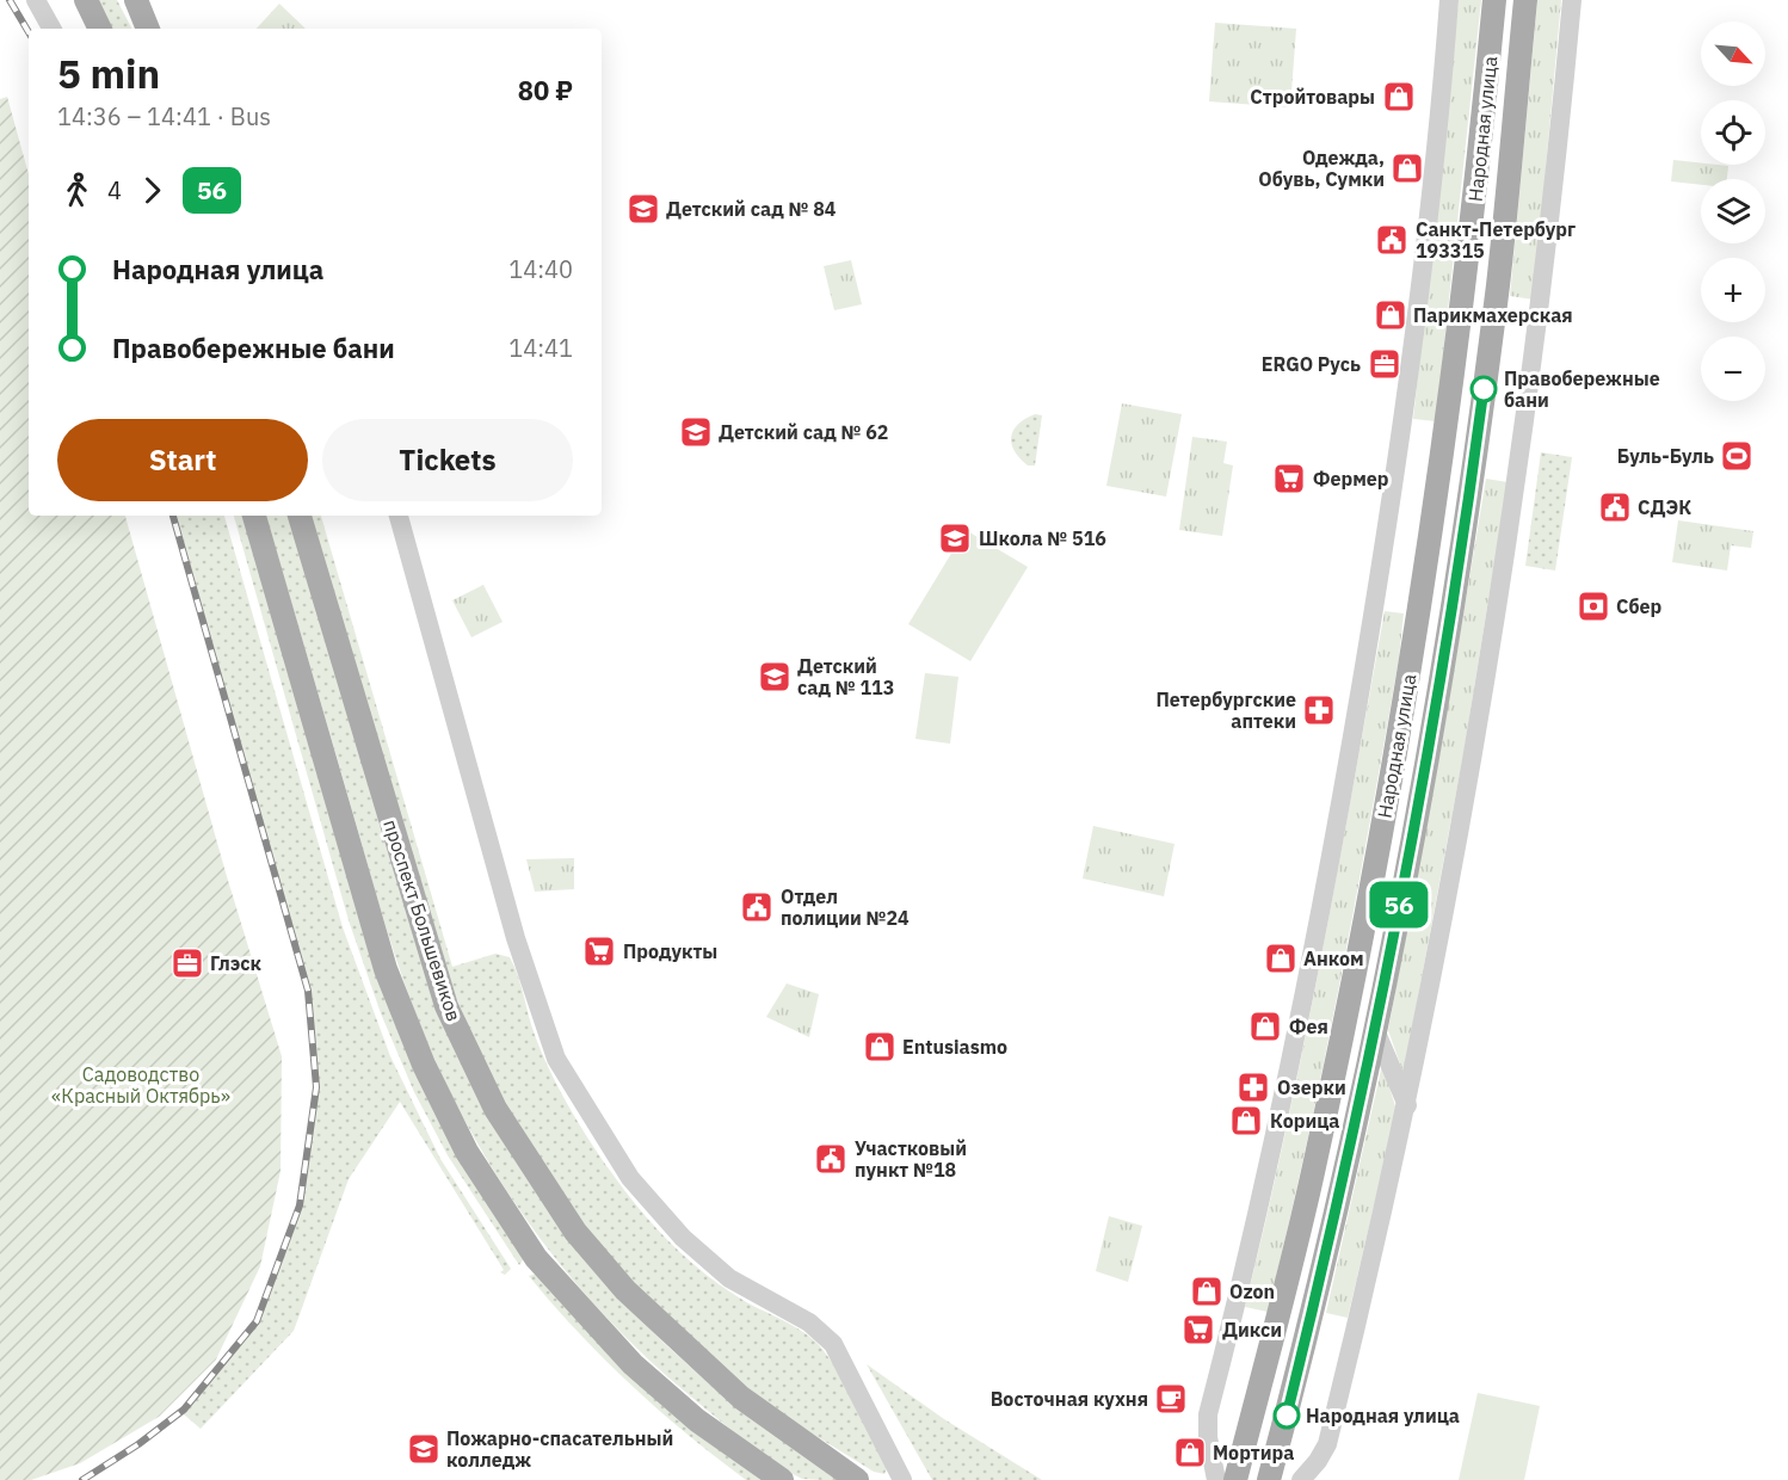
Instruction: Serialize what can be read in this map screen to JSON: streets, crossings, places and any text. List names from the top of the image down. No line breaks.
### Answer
{"streets":{"main road":["Народная улица","проспект Большевиков"]},"parks":["Садоводство «Красный Октябрь»"],"places":{"shop":["Стройтовары","Одежда, Обувь, Сумки","Парикмахерская","Анком","Фея","Entusiasmo","Корица","Ozon","Мортира"],"school or university":["Детский сад № 84","Детский сад № 62","Школа № 516","Детский сад № 113","Пожарно-спасательный колледж"],"public building":["Санкт-Петербург 193315","СДЭК","Отдел полиции №24","Участковый пункт №18"],"office":["ERGO Русь","Глэск"],"other":["Правобережные бани","Народная улица"],"sports":["Буль-Буль"],"supermarket":["Фермер","Продукты","Дикси"],"bank":["Сбер"],"pharmacy":["Петербургские аптеки","Озерки"],"cafe":["Восточная кухня"]},"lines":["bus line 56"],"north":"bottom right","page":{"on_map":"56","map_buttons":["+","−"],"heading":["5 min","14:36 – 14:41 · Bus","80 ₽"],"legs":["4","56"],"list":[{"name":"Народная улица","value":"14:40"},{"name":"Правобережные бани","value":"14:41"}],"buttons":["Start","Tickets"]}}
